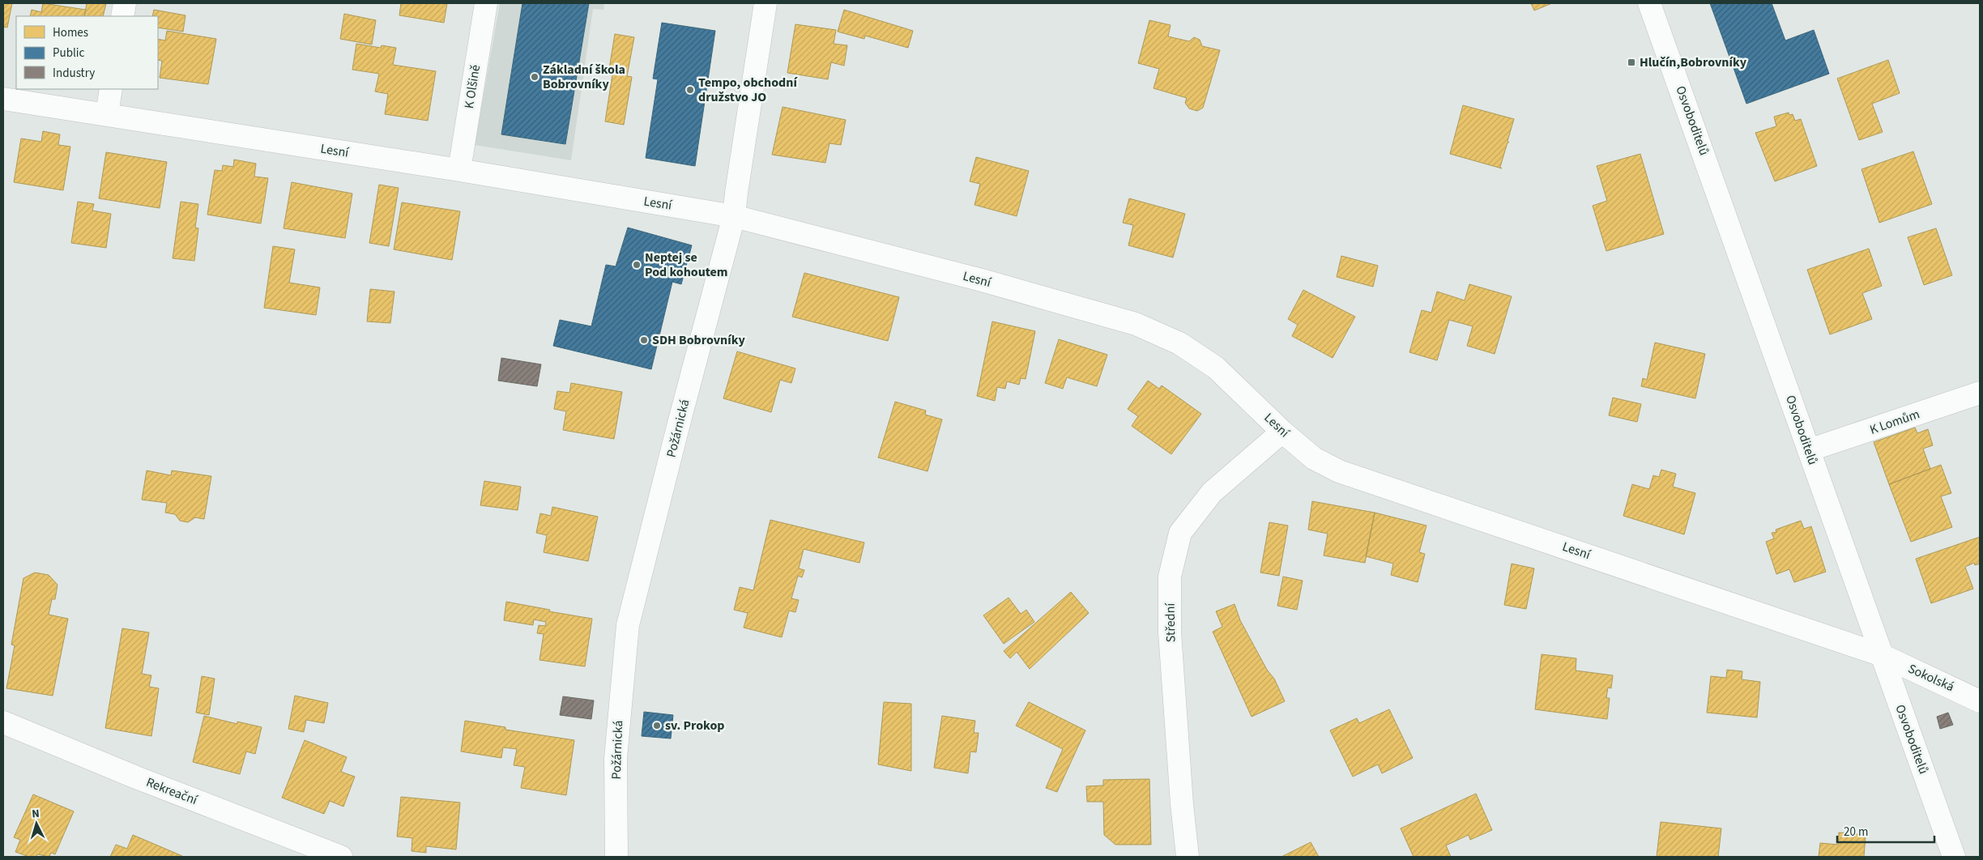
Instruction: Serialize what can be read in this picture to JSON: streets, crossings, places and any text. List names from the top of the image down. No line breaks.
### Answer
{"streets":{"street":["K Olšině","Osvoboditelů","Lesní","K Lomům","Požárnická","Střední","Sokolská","Rekreační"]},"crossings":[["K Olšině","Lesní"],["Osvoboditelů","Lesní"],["Osvoboditelů","K Lomům"],["Osvoboditelů","Sokolská"],["Lesní","Požárnická"],["Lesní","Střední"],["Lesní","Sokolská"]],"places":{"transit":["Hlučín,Bobrovníky"],"other":["Základní škola Bobrovníky","Tempo, obchodní družstvo JO","Neptej se Pod kohoutem","SDH Bobrovníky","sv. Prokop"]},"legend":["Homes","Public","Industry"],"scale_bar":"20 m","north":"top"}
